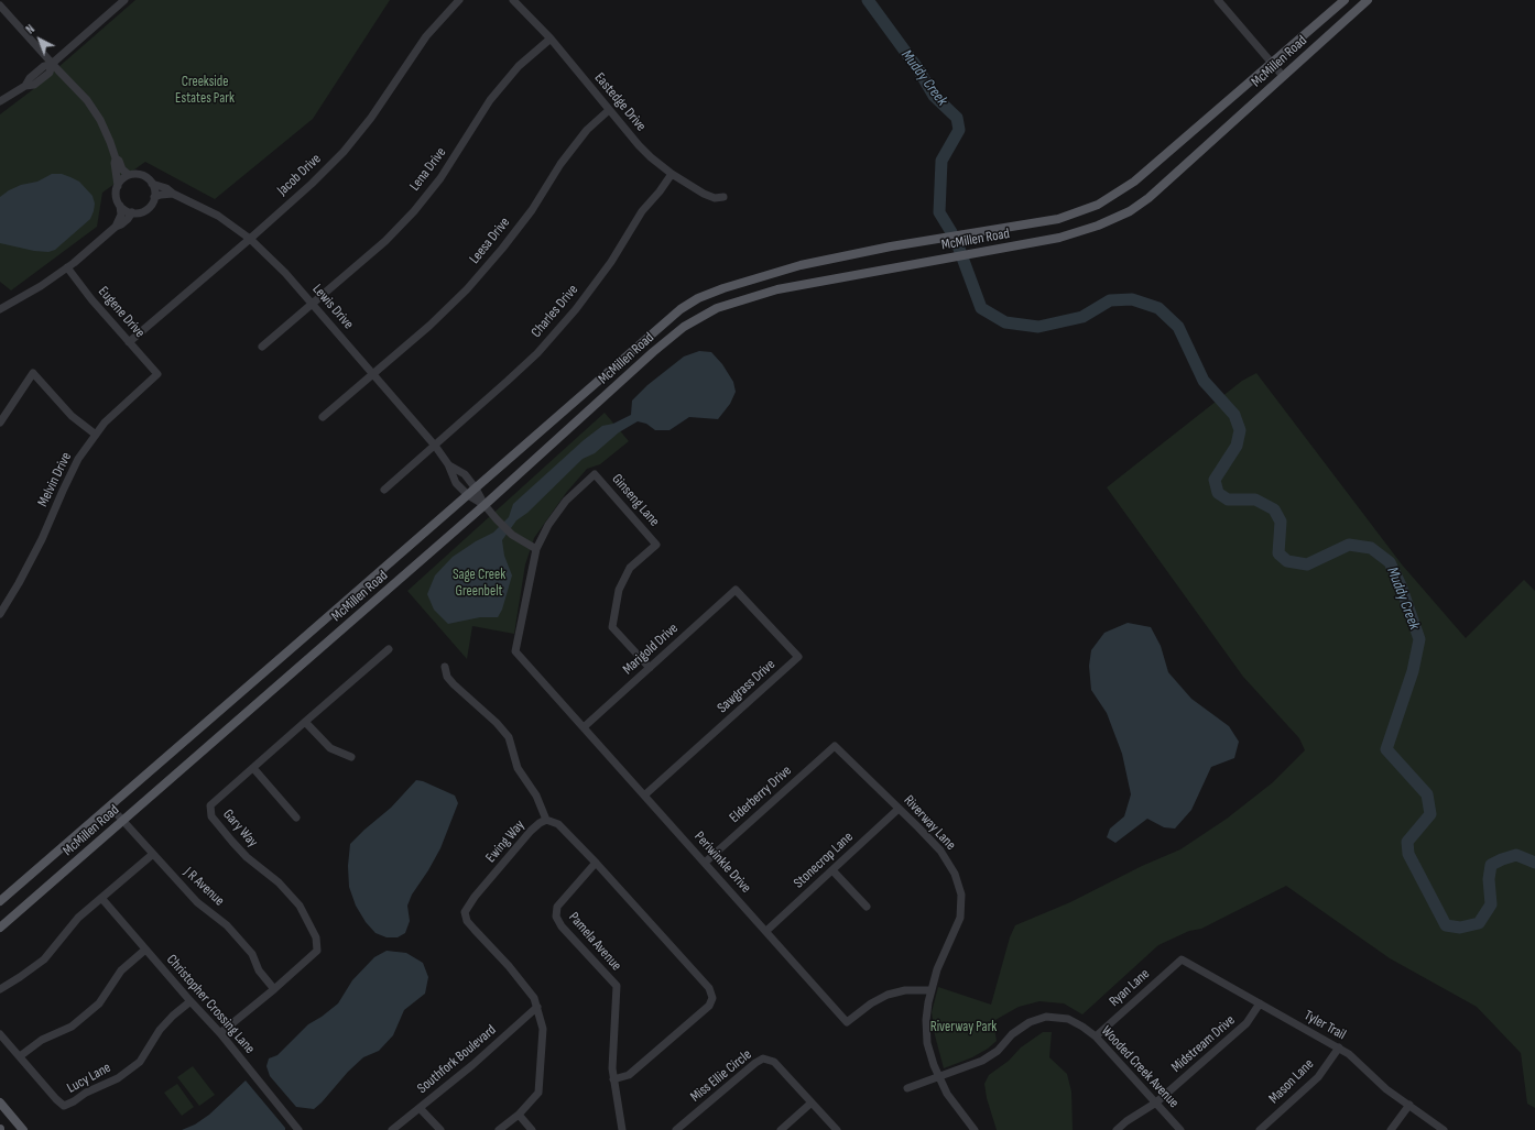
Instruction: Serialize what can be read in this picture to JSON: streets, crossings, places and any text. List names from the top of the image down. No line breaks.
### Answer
{"streets":{"main road":["McMillen Road"],"street":["Eastedge Drive","Lena Drive","Jacob Drive","Leesa Drive","Lewis Drive","Charles Drive","Eugene Drive","Melvin Drive","Ginseng Lane","Marigold Drive","Sawgrass Drive","Elderberry Drive","Riverway Lane","Gary Way","Ewing Way","Stonecrop Lane","Periwinkle Drive","J R Avenue","Pamela Avenue","Ryan Lane","Christopher Crossing Lane","Tyler Trail","Midstream Drive","Southfork Boulevard","Wooded Creek Avenue","Miss Ellie Circle","Lucy Lane","Mason Lane"]},"crossings":[["McMillen Road","Lewis Drive"],["McMillen Road","J R Avenue"],["Eastedge Drive","Lena Drive"],["Eastedge Drive","Leesa Drive"],["Eastedge Drive","Charles Drive"],["Lena Drive","Lewis Drive"],["Jacob Drive","Lewis Drive"],["Jacob Drive","Eugene Drive"],["Leesa Drive","Lewis Drive"],["Lewis Drive","Charles Drive"],["Lewis Drive","Ginseng Lane"],["Lewis Drive","Periwinkle Drive"],["Eugene Drive","Melvin Drive"],["Ginseng Lane","Marigold Drive"],["Ginseng Lane","Periwinkle Drive"],["Marigold Drive","Sawgrass Drive"],["Marigold Drive","Periwinkle Drive"],["Sawgrass Drive","Periwinkle Drive"],["Elderberry Drive","Riverway Lane"],["Elderberry Drive","Periwinkle Drive"],["Riverway Lane","Stonecrop Lane"],["Riverway Lane","Periwinkle Drive"],["Riverway Lane","Wooded Creek Avenue"],["Gary Way","J R Avenue"],["Gary Way","Christopher Crossing Lane"],["Ewing Way","Pamela Avenue"],["Ewing Way","Southfork Boulevard"],["Stonecrop Lane","Periwinkle Drive"],["Ryan Lane","Tyler Trail"],["Ryan Lane","Wooded Creek Avenue"],["Christopher Crossing Lane","Lucy Lane"],["Tyler Trail","Midstream Drive"],["Tyler Trail","Mason Lane"],["Midstream Drive","Wooded Creek Avenue"]],"water":["Muddy Creek"],"parks":["Creekside Estates Park","Sage Creek Greenbelt","Riverway Park"],"north":"top left"}
